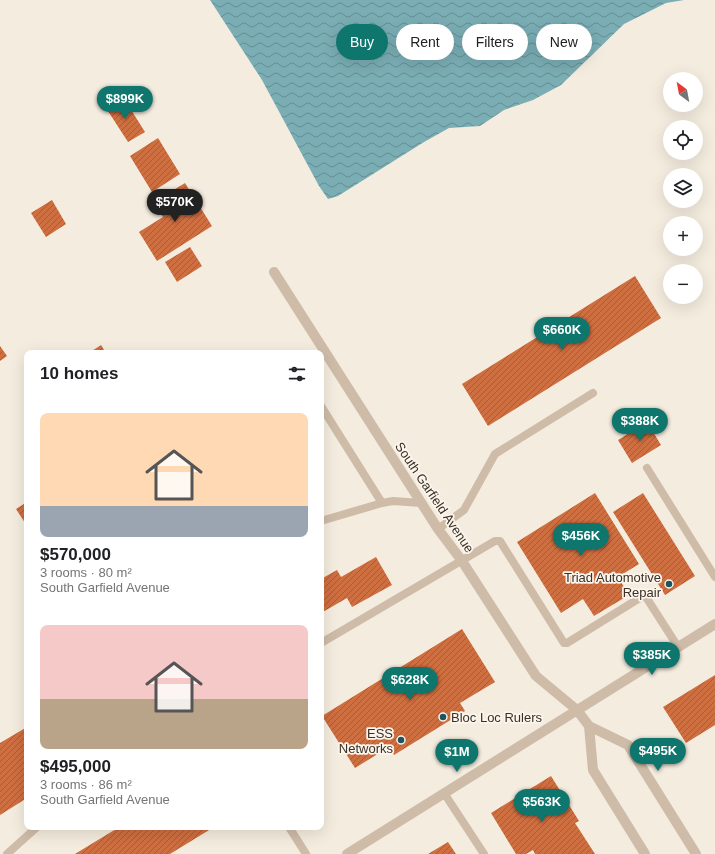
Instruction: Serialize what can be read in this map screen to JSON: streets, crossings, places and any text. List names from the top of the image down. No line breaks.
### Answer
{"streets":{"street":["South Garfield Avenue"]},"places":["Triad Automotive Repair","Bloc Loc Rulers","ESS Networks"],"north":"top left","page":{"chip":["Buy","Rent","Filters","New"],"map_buttons":["+","−"],"price":["$899K","$570K","$660K","$388K","$456K","$385K","$628K","$495K","$1M","$563K"],"heading":"10 homes","list":[{"name":"$570,000","note":"3 rooms · 80 m² · South Garfield Avenue"},{"name":"$495,000","note":"3 rooms · 86 m² · South Garfield Avenue"}]}}
